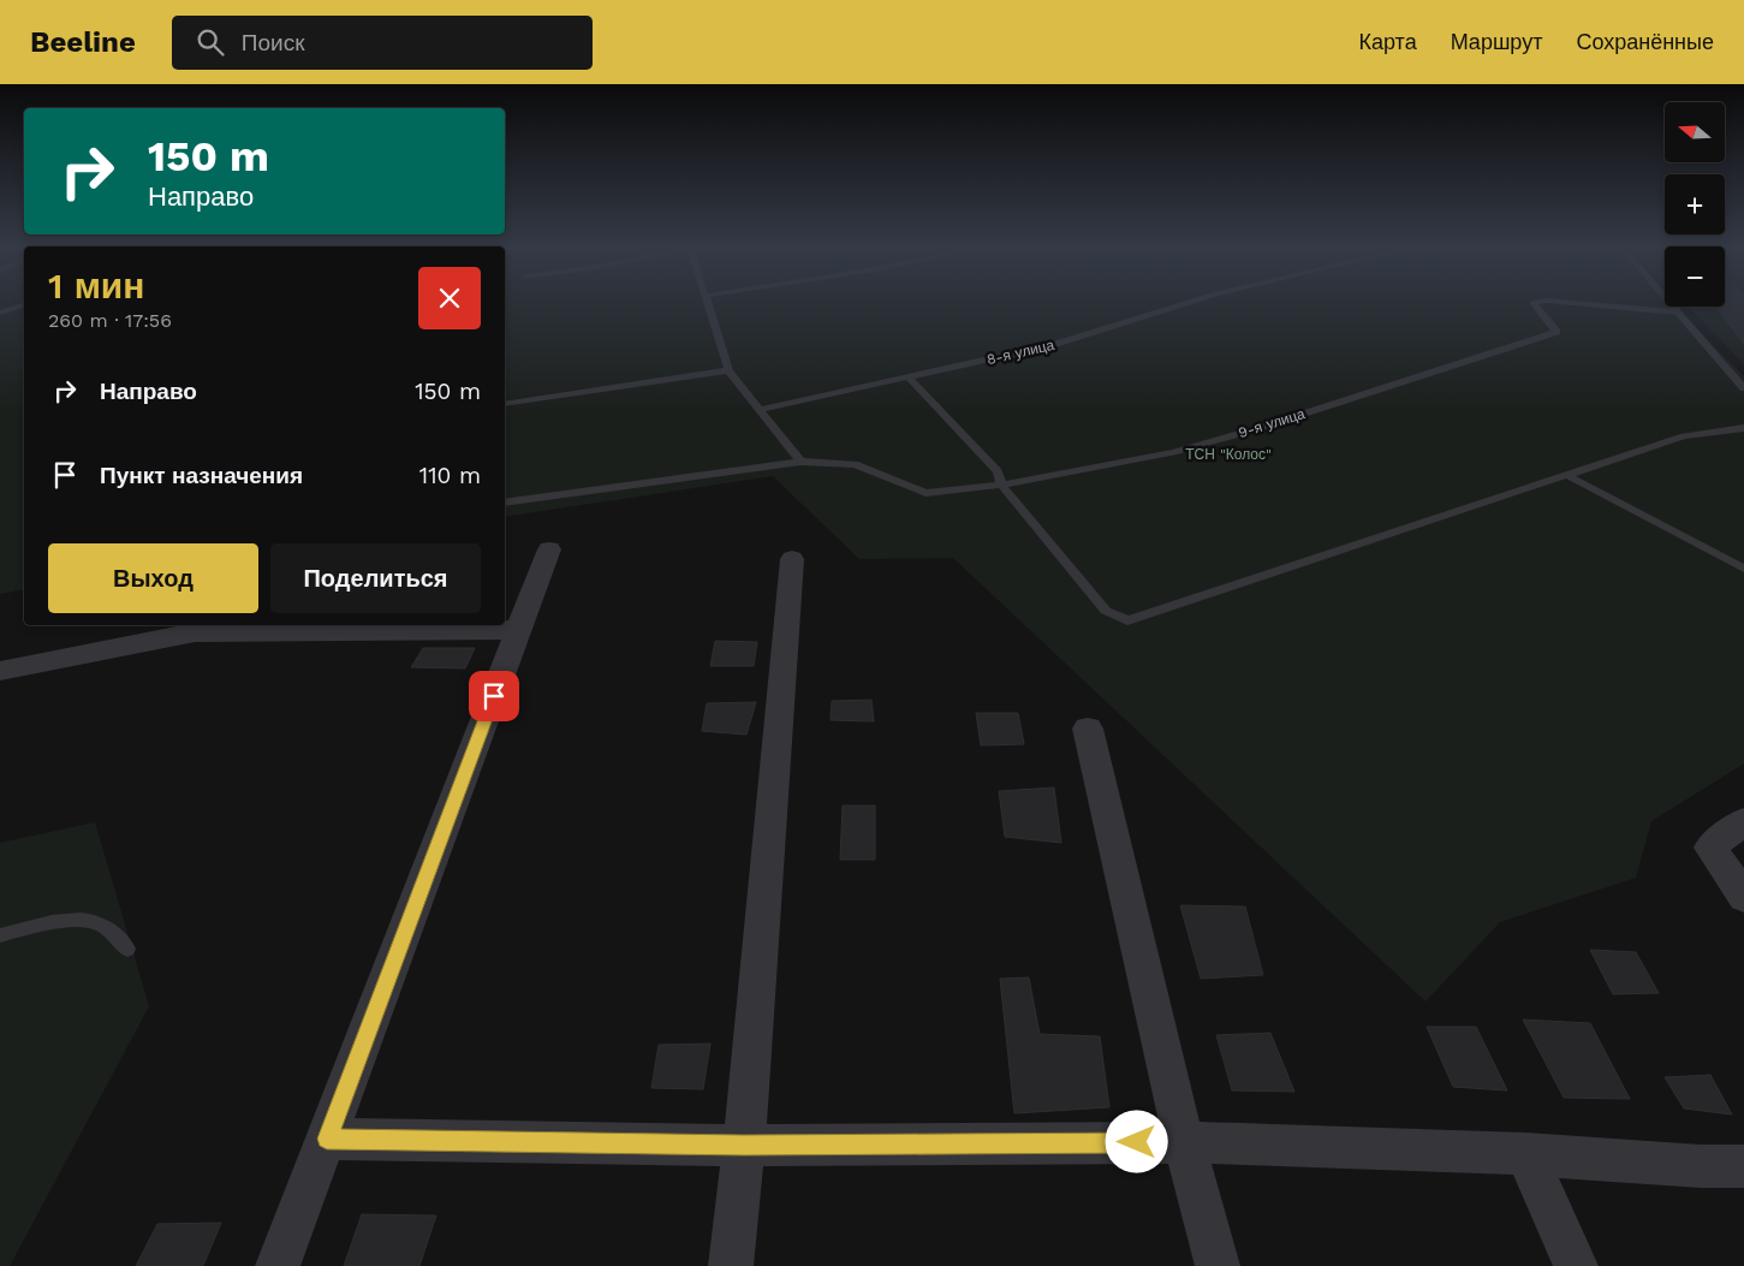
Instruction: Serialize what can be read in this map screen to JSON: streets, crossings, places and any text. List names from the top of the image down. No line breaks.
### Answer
{"streets":{"lane":["8-я улица","9-я улица"]},"parks":["ТСН \"Колос\""],"north":"left","page":{"header":"Beeline","search":"Поиск","nav":["Карта","Маршрут","Сохранённые"],"map_buttons":["+","−"],"turn":["150 m","Направо"],"heading":["1 мин","260 m · 17:56"],"list":[{"name":"Направо","value":"150 m"},{"name":"Пункт назначения","value":"110 m"}],"buttons":["Выход","Поделиться"]}}
